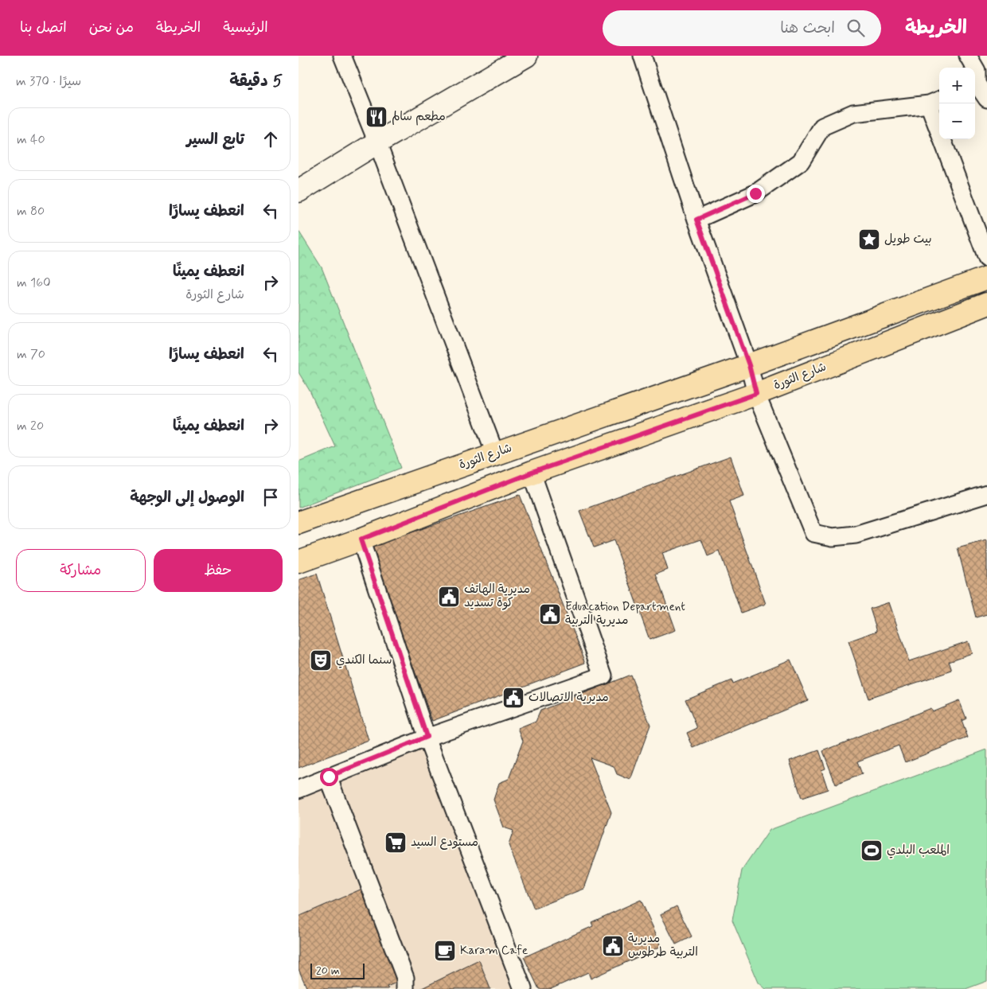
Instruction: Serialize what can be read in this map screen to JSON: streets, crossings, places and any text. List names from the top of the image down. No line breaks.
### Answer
{"streets":{"main road":["شارع الثورة"]},"places":{"restaurant":["مطعم سالم"],"place":["بيت طويل"],"public building":["مديرية الهاتف كوة تسديد","Eduacation Department مديرية التربية","مديرية الاتصالات","مديرية التربية طرطوس"],"theatre":["سنما الكندي"],"supermarket":["مستودع السيد"],"sports":["الملعب البلدي"],"cafe":["Karam Cafe"]},"scale_bar":"20 m","page":{"header":"الخريطة","search":"ابحث هنا","nav":["الرئيسية","الخريطة","من نحن","اتصل بنا"],"heading":["5 دقيقة","سيرًا · 370 m"],"map_buttons":["+","−"],"list":[["تابع السير","40 m"],["انعطف يسارًا","80 m"],["انعطف يمينًا","شارع الثورة","160 m"],["انعطف يسارًا","70 m"],["انعطف يمينًا","20 m"],"الوصول إلى الوجهة"],"buttons":["حفظ","مشاركة"],"scale":"20 m"}}
